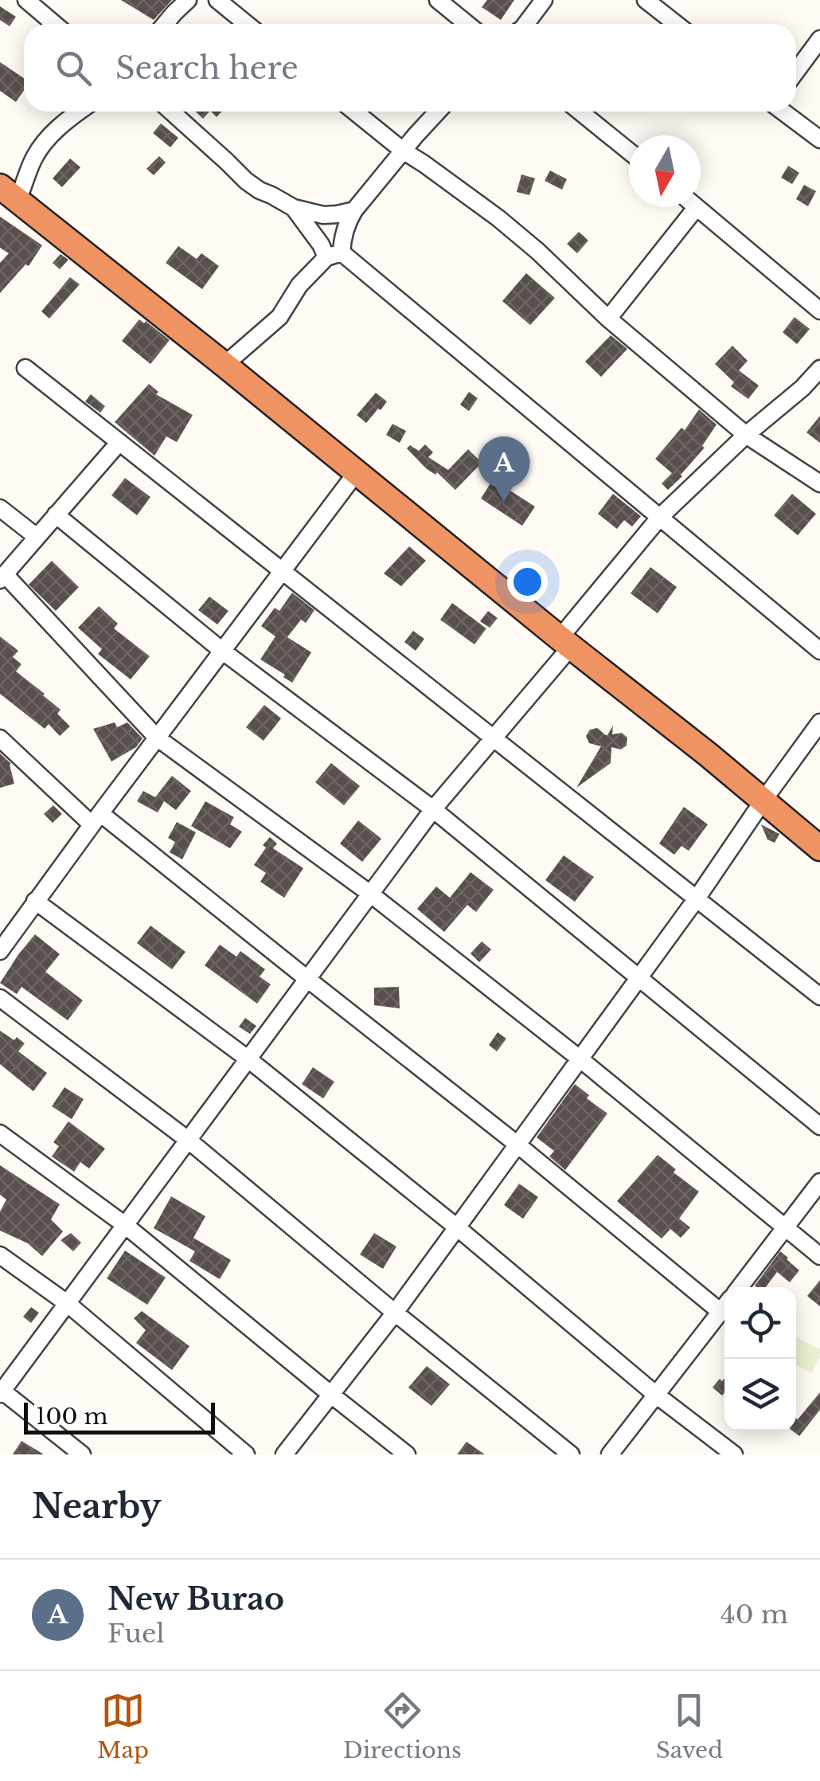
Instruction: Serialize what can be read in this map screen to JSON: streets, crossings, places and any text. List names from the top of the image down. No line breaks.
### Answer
{"scale_bar":"100 m","north":"bottom","page":{"search":"Search here","pins":"A","scale":"100 m","heading":"Nearby","list":[{"mark":"A","name":"New Burao","note":"Fuel","value":"40 m"}],"nav":["Map","Directions","Saved"]}}
